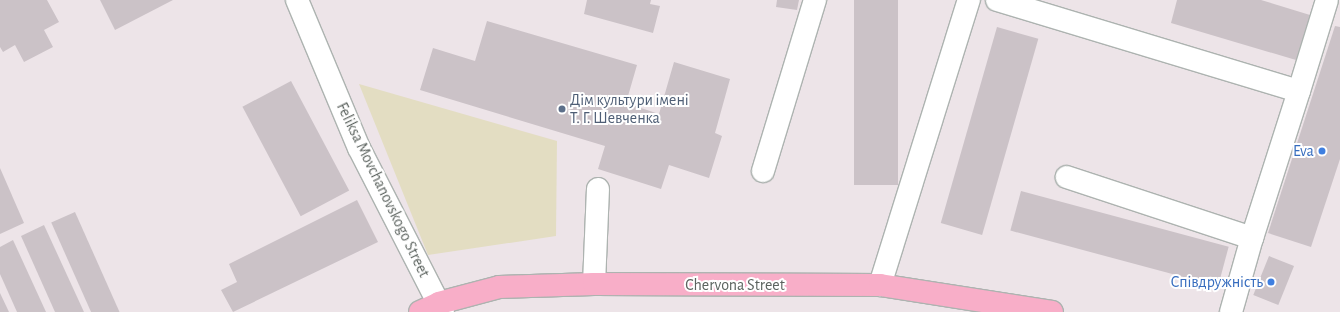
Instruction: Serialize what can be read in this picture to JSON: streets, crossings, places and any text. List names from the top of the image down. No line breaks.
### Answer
{"streets":{"main road":["Chervona Street"],"street":["Feliksa Movchanovskogo Street"]},"crossings":[["Feliksa Movchanovskogo Street","Chervona Street"]],"places":["Дім культури імені Т. Г. Шевченка","Eva","Співдружність"]}
